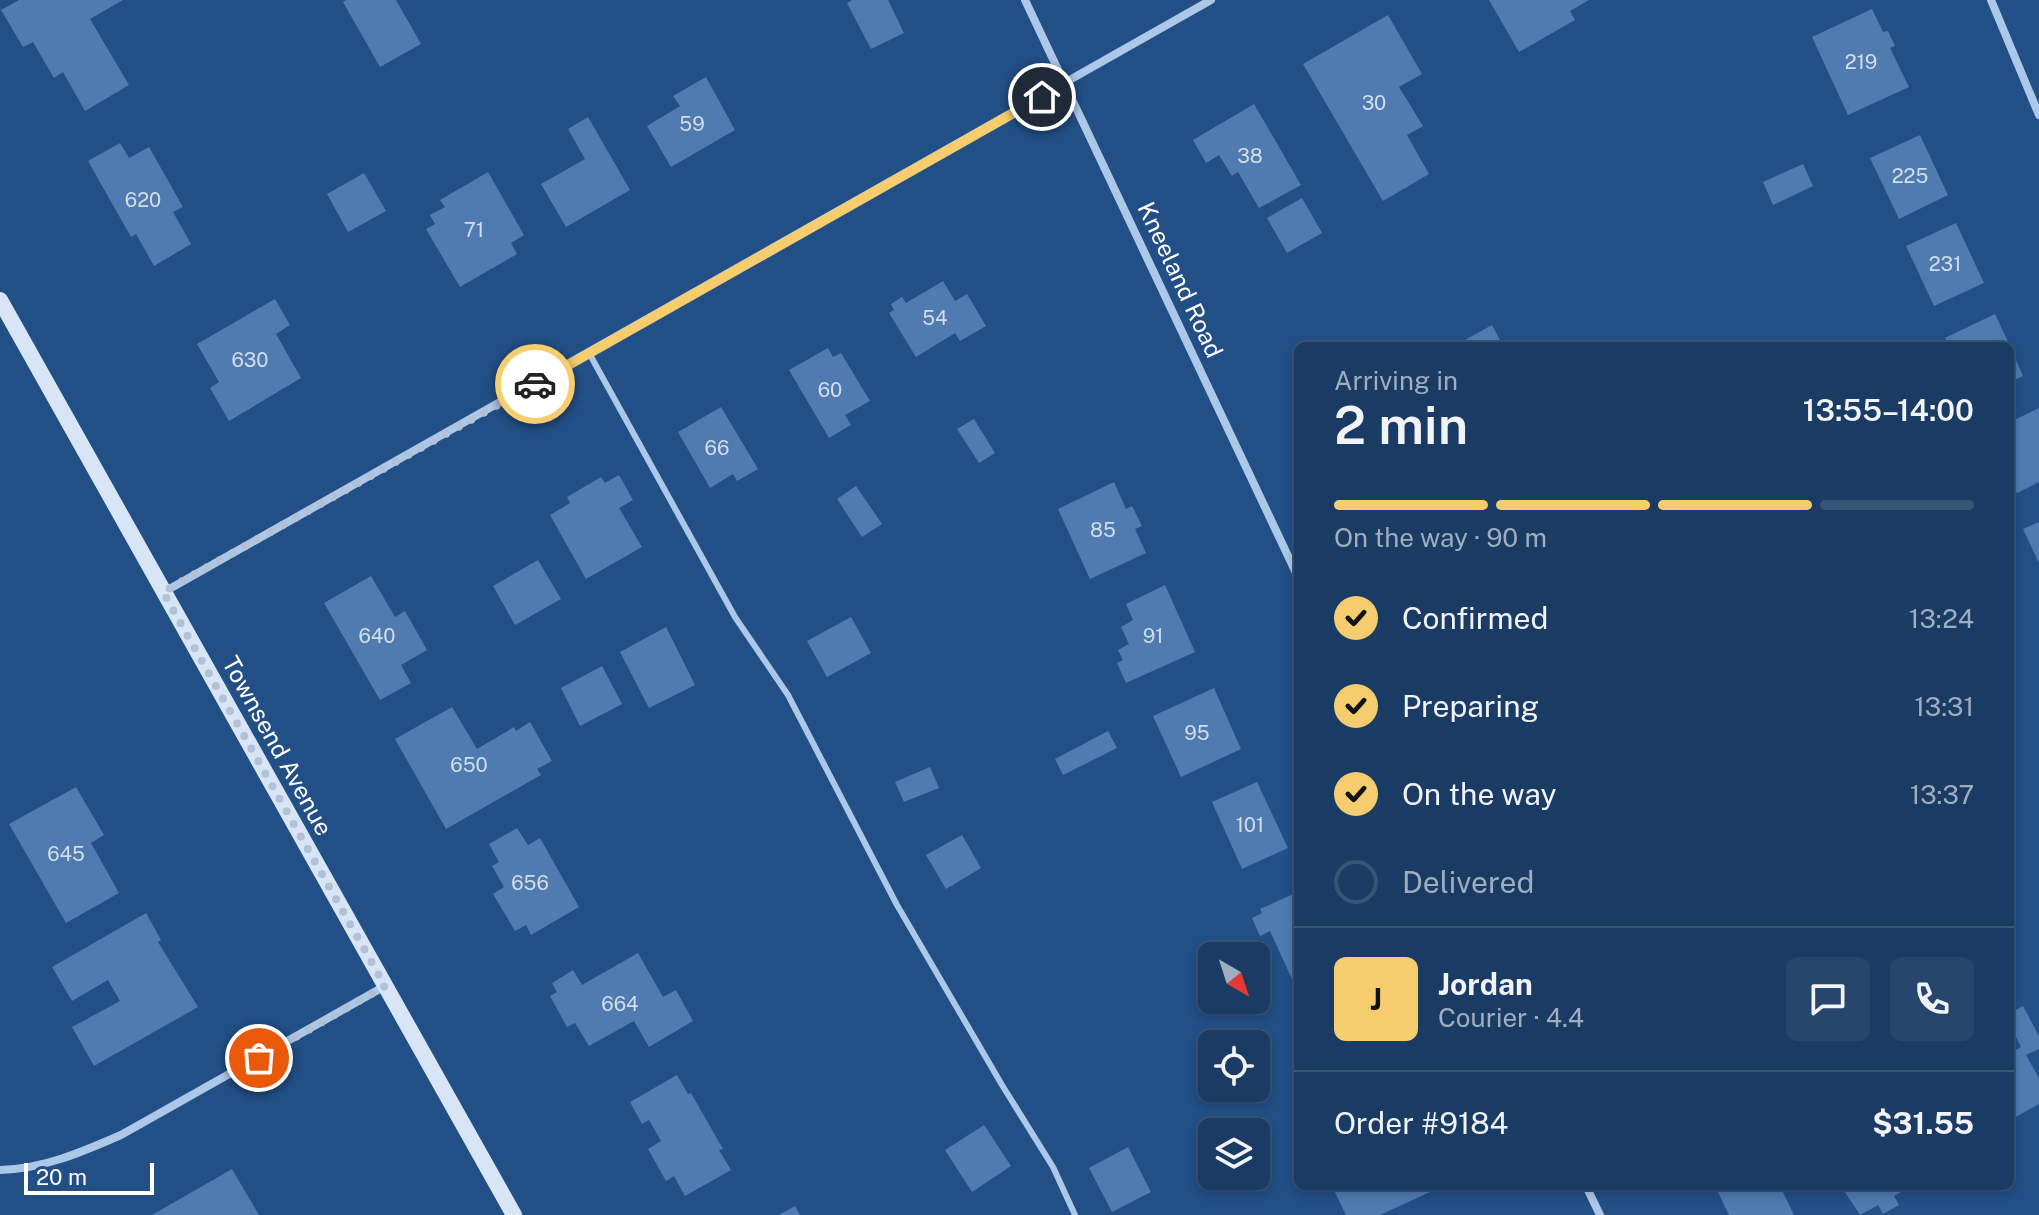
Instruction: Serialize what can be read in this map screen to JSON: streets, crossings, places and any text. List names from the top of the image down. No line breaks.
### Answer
{"streets":{"main road":["Townsend Avenue"],"street":["Kneeland Road"]},"house_numbers":["219","30","59","38","225","620","71","231","54","630","60","66","85","640","91","95","650","101","645","656","664"],"scale_bar":"20 m","north":"bottom right","page":{"heading":["2 min","Arriving in","13:55–14:00"],"panel":["Jordan","Courier · 4.4","Order #9184","$31.55"],"bar":"On the way · 90 m","list":[["Confirmed","13:24"],["Preparing","13:31"],["On the way","13:37"],"Delivered"],"round":"J","scale":"20 m"}}
